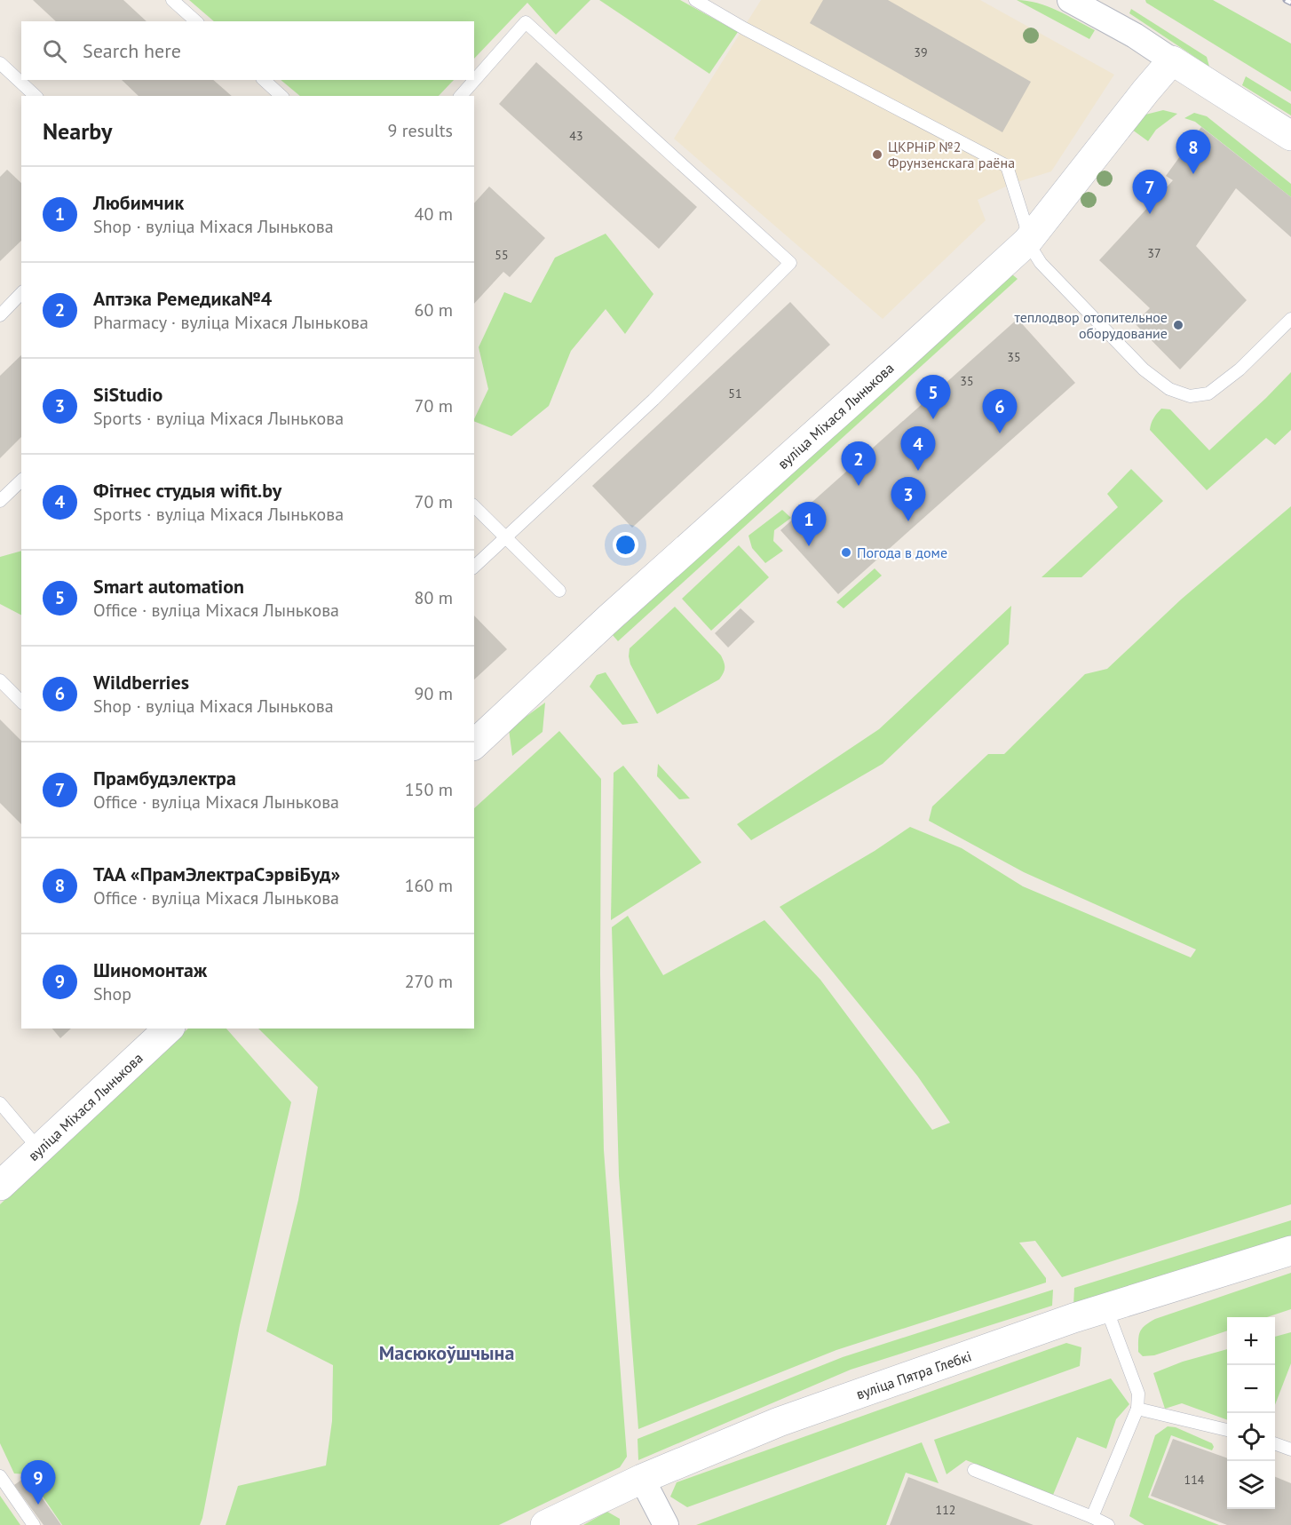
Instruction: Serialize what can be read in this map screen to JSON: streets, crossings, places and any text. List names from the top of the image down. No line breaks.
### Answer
{"streets":{"street":["вуліца Міхася Лынькова","вуліца Пятра Глебкі"]},"districts":["Масюкоўшчына"],"places":["ЦКРНіР №2 Фрунзенскага раёна","теплодвор отопительное оборудование","Погода в доме"],"house_numbers":["39","43","37","55","35","35","51","114","112"],"page":{"search":"Search here","heading":["Nearby","9 results"],"pins":["8","7","5","6","4","2","3","1","9"],"list":[{"mark":"1","name":"Любимчик","note":"Shop · вуліца Міхася Лынькова","value":"40 m"},{"mark":"2","name":"Аптэка Ремедика№4","note":"Pharmacy · вуліца Міхася Лынькова","value":"60 m"},{"mark":"3","name":"SiStudio","note":"Sports · вуліца Міхася Лынькова","value":"70 m"},{"mark":"4","name":"Фітнес студыя wifit.by","note":"Sports · вуліца Міхася Лынькова","value":"70 m"},{"mark":"5","name":"Smart automation","note":"Office · вуліца Міхася Лынькова","value":"80 m"},{"mark":"6","name":"Wildberries","note":"Shop · вуліца Міхася Лынькова","value":"90 m"},{"mark":"7","name":"Прамбудэлектра","note":"Office · вуліца Міхася Лынькова","value":"150 m"},{"mark":"8","name":"ТАА «ПрамЭлектраСэрвіБуд»","note":"Office · вуліца Міхася Лынькова","value":"160 m"},{"mark":"9","name":"Шиномонтаж","note":"Shop","value":"270 m"}],"map_buttons":["+","−"]}}
